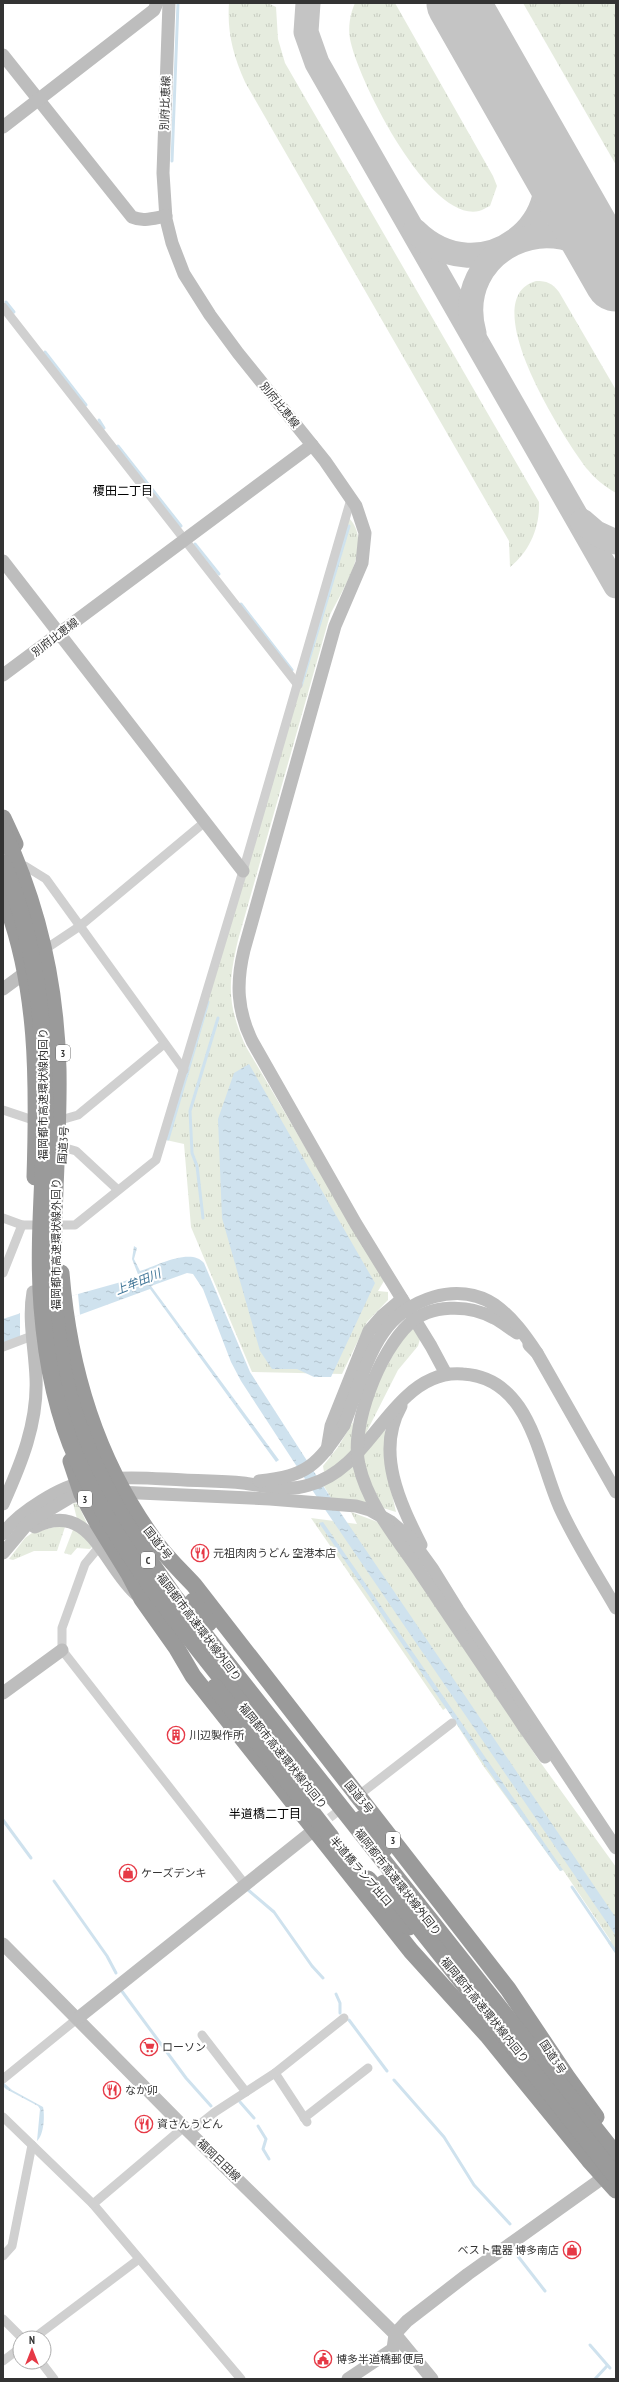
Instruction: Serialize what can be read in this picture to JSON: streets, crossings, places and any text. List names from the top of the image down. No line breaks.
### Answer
{"streets":{"highway":["3","福岡都市高速環状線内回り","国道3号","福岡都市高速環状線外回り","C","半道橋ランプ出口"],"street":["別府比恵線","福岡日田線"]},"crossings":[["3","福岡都市高速環状線内回り"],["3","半道橋ランプ出口"],["福岡都市高速環状線内回り","福岡都市高速環状線外回り"],["福岡都市高速環状線内回り","半道橋ランプ出口"]],"districts":["榎田二丁目","半道橋二丁目"],"water":["上牟田川"],"places":{"restaurant":["元祖肉肉うどん 空港本店","なか卯","資さんうどん"],"building":["川辺製作所"],"shop":["ケーズデンキ","ベスト電器 博多南店"],"supermarket":["ローソン"],"public building":["博多半道橋郵便局"]},"north":"top"}
